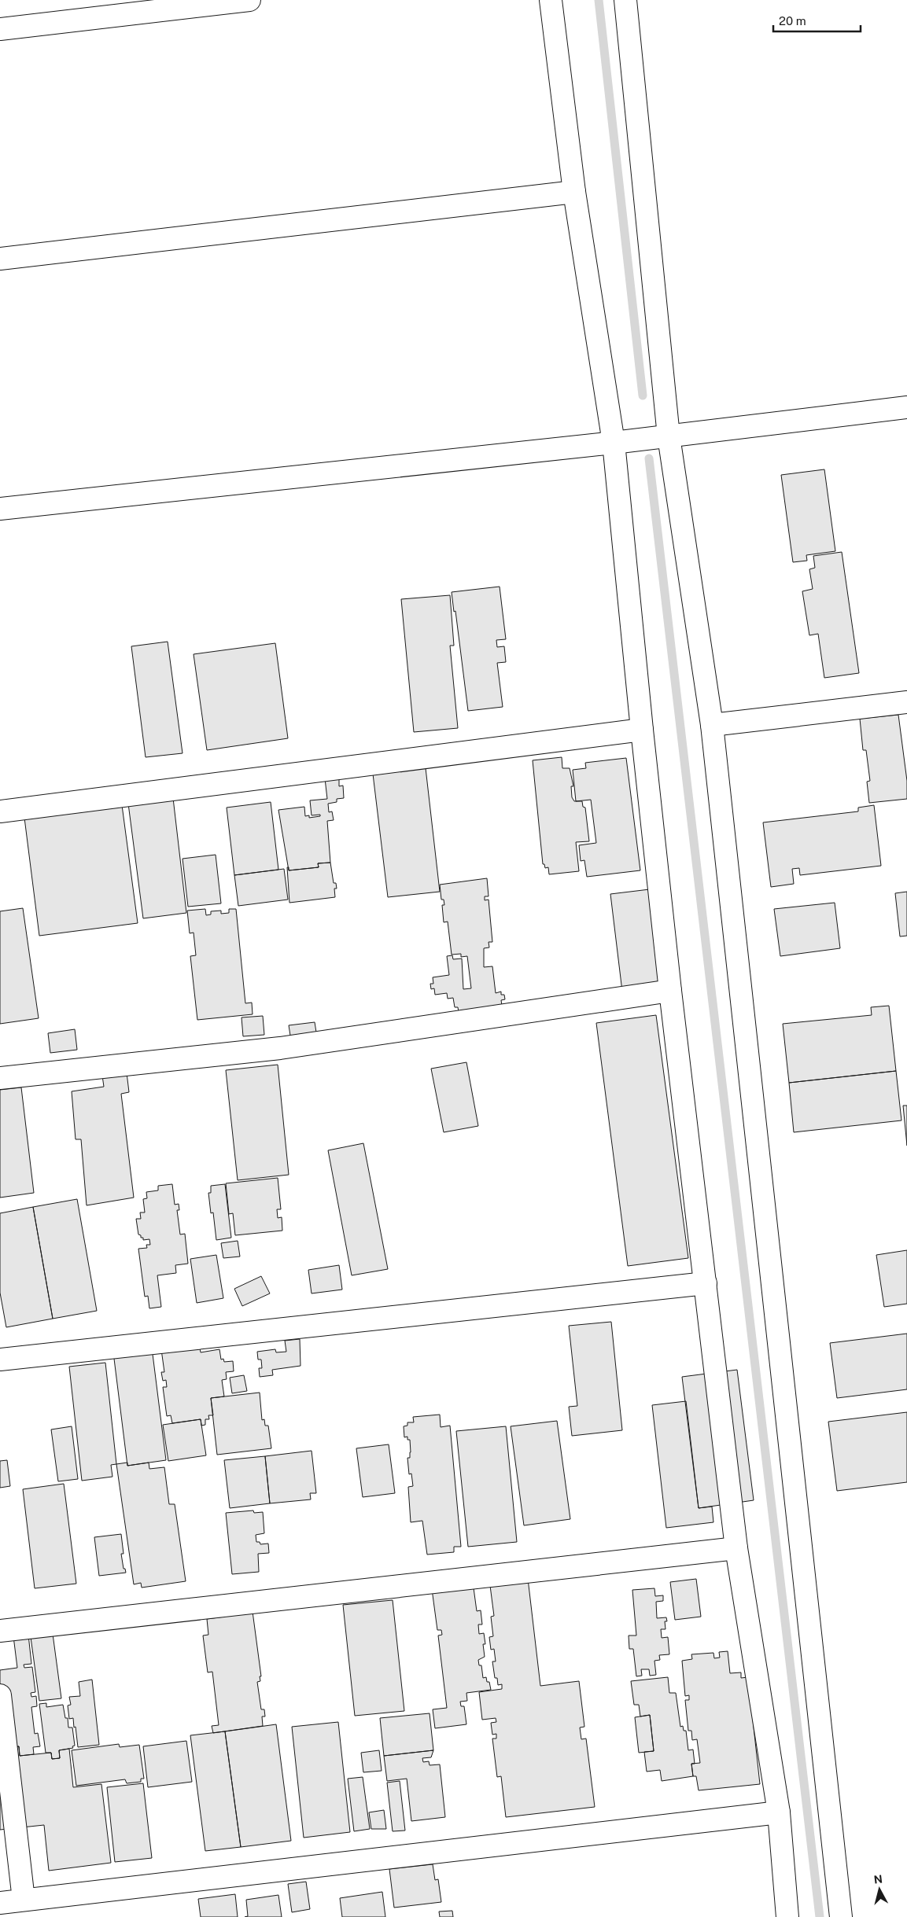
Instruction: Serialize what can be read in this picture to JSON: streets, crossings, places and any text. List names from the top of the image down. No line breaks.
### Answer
{"scale_bar":"20 m","north":"top"}
